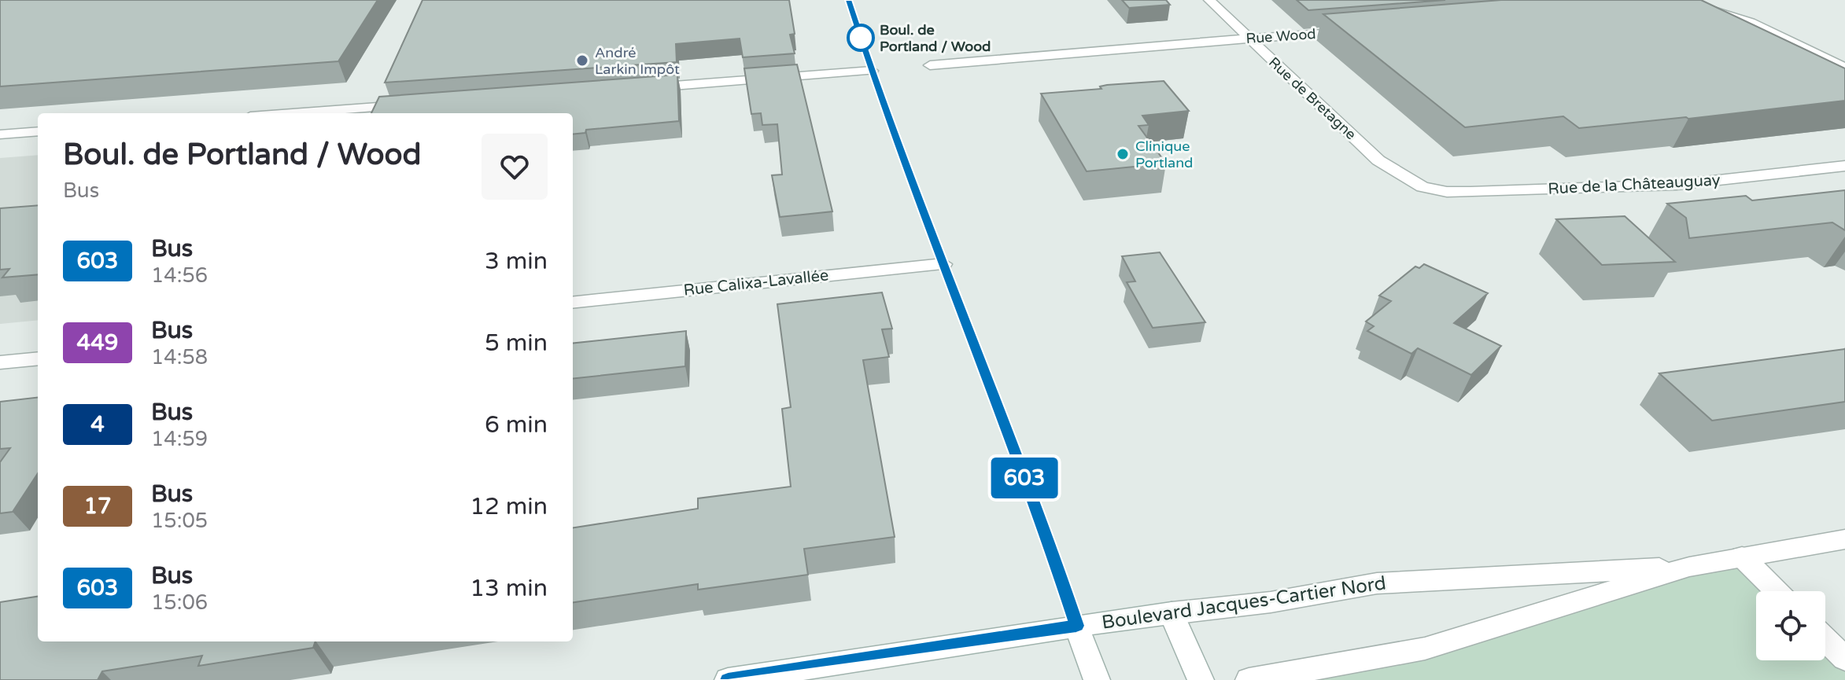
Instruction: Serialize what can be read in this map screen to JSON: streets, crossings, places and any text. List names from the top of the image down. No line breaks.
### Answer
{"streets":{"street":["Rue Wood","Rue de Bretagne","Rue de la Châteauguay","Rue Calixa-Lavallée","Boulevard Jacques-Cartier Nord"]},"crossings":[["Rue Wood","Rue de Bretagne"],["Rue de Bretagne","Rue de la Châteauguay"]],"places":["Boul. de Portland / Wood","André Larkin Impôt","Clinique Portland"],"lines":["bus line 603"],"page":{"on_map":"603","heading":["Boul. de Portland / Wood","Bus"],"list":[{"mark":"603","name":"Bus","note":"14:56","value":"3 min"},{"mark":"449","name":"Bus","note":"14:58","value":"5 min"},{"mark":"4","name":"Bus","note":"14:59","value":"6 min"},{"mark":"17","name":"Bus","note":"15:05","value":"12 min"},{"mark":"603","name":"Bus","note":"15:06","value":"13 min"}]}}
